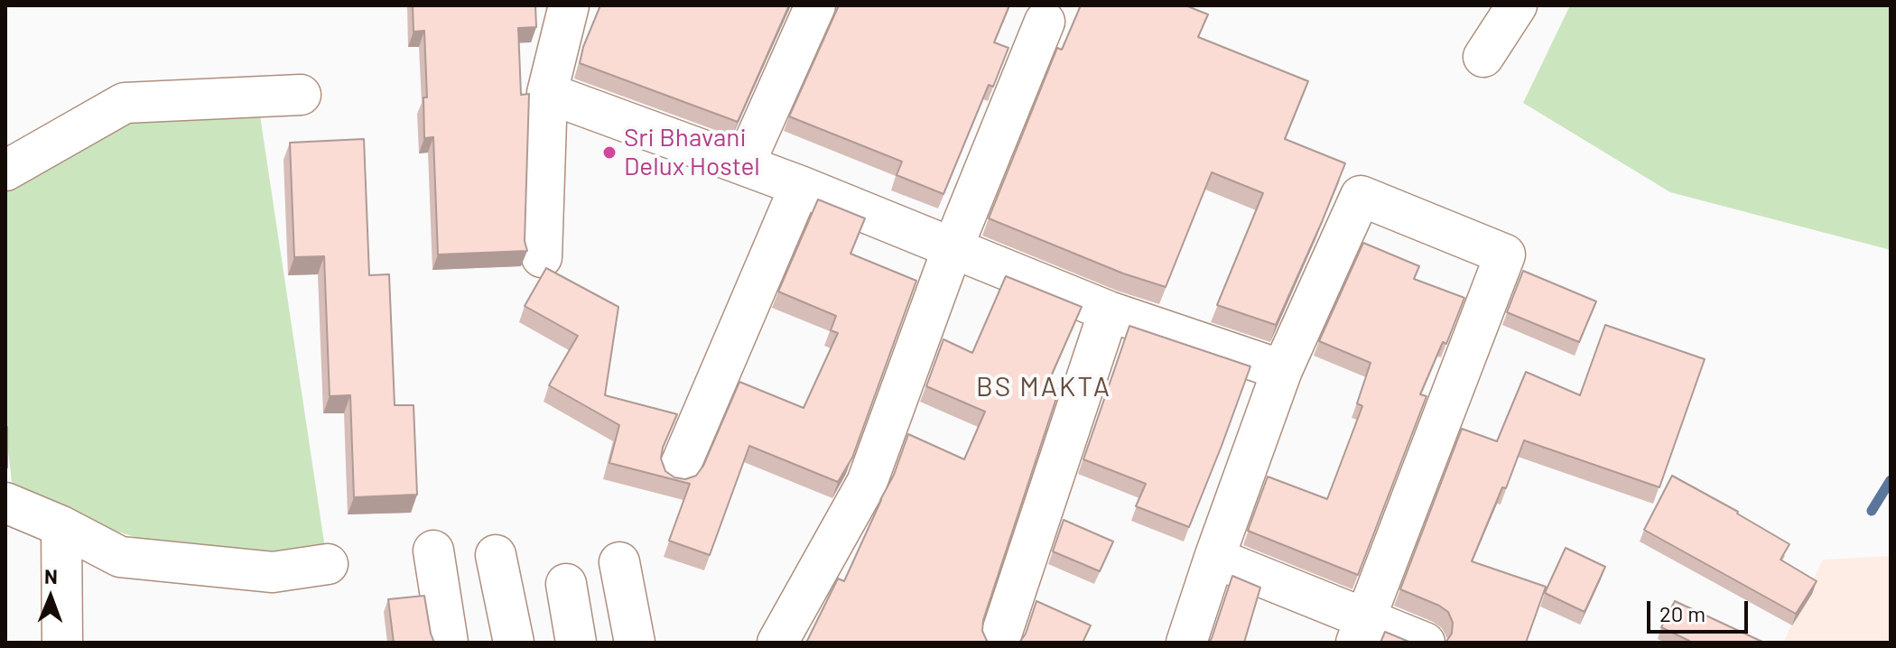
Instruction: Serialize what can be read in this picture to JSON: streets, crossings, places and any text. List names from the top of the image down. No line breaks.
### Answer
{"districts":["BS MAKTA"],"places":["Sri Bhavani Delux Hostel"],"scale_bar":"20 m","north":"top"}
